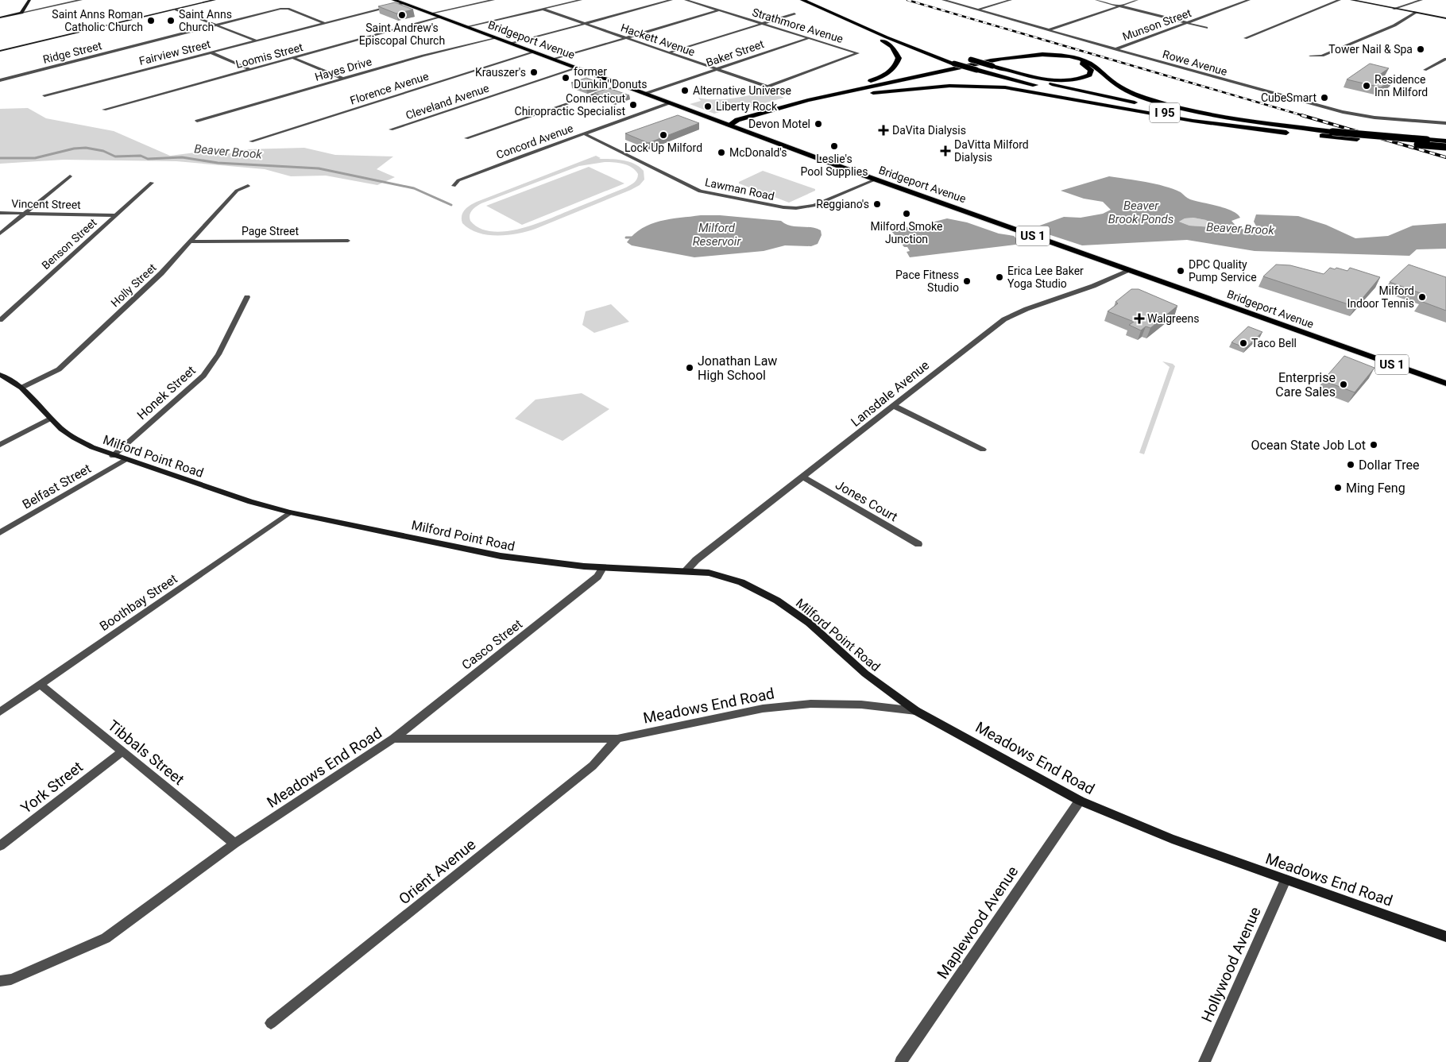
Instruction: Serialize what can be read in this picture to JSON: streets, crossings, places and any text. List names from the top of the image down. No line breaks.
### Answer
{"streets":{"highway":["I 95"],"main road":["Bridgeport Avenue","US 1","Milford Point Road","Meadows End Road"],"street":["Munson Street","Strathmore Avenue","Hackett Avenue","Ridge Street","Fairview Street","Baker Street","Loomis Street","Rowe Avenue","Hayes Drive","Florence Avenue","Cleveland Avenue","Concord Avenue","Lawman Road","Vincent Street","Page Street","Benson Street","Holly Street","Honek Street","Lansdale Avenue","Belfast Street","Jones Court","Boothbay Street","Casco Street","Tibbals Street","York Street","Orient Avenue","Maplewood Avenue","Hollywood Avenue"]},"crossings":[["Munson Street","Rowe Avenue"],["Strathmore Avenue","Hackett Avenue"],["Strathmore Avenue","Baker Street"],["Bridgeport Avenue","Fairview Street"],["Bridgeport Avenue","Baker Street"],["Bridgeport Avenue","Loomis Street"],["Bridgeport Avenue","Hayes Drive"],["Bridgeport Avenue","Florence Avenue"],["Bridgeport Avenue","Cleveland Avenue"],["Bridgeport Avenue","Concord Avenue"],["Bridgeport Avenue","Lawman Road"],["Bridgeport Avenue","Lansdale Avenue"],["Hackett Avenue","Baker Street"],["Ridge Street","Fairview Street"],["Concord Avenue","Lawman Road"],["Vincent Street","Benson Street"],["Page Street","Holly Street"],["Holly Street","Milford Point Road"],["Honek Street","Milford Point Road"],["Lansdale Avenue","Milford Point Road"],["Lansdale Avenue","Jones Court"],["Milford Point Road","Belfast Street"],["Milford Point Road","Boothbay Street"],["Milford Point Road","Casco Street"],["Milford Point Road","Meadows End Road"],["Boothbay Street","Tibbals Street"],["Casco Street","Meadows End Road"],["Meadows End Road","Tibbals Street"],["Meadows End Road","Orient Avenue"],["Meadows End Road","Maplewood Avenue"],["Meadows End Road","Hollywood Avenue"],["Tibbals Street","York Street"]],"water":["Beaver Brook","Beaver Brook Ponds","Milford Reservoir"],"places":{"other":["Saint Andrew's Episcopal Church","Saint Anns Roman Catholic Church","Saint Anns Church","Tower Nail & Spa","Krauszer's","former Dunkin' Donuts","Residence Inn Milford","Alternative Universe","CubeSmart","Connecticut Chiropractic Specialist","Liberty Rock","Devon Motel","Lock Up Milford","Leslie's Pool Supplies","McDonald's","Reggiano's","Milford Smoke Junction","DPC Quality Pump Service","Erica Lee Baker Yoga Studio","Pace Fitness Studio","Milford Indoor Tennis","Taco Bell","Jonathan Law High School","Enterprise Care Sales","Ocean State Job Lot","Dollar Tree","Ming Feng"],"health":["DaVita Dialysis","DaVitta Milford Dialysis","Walgreens"]}}
